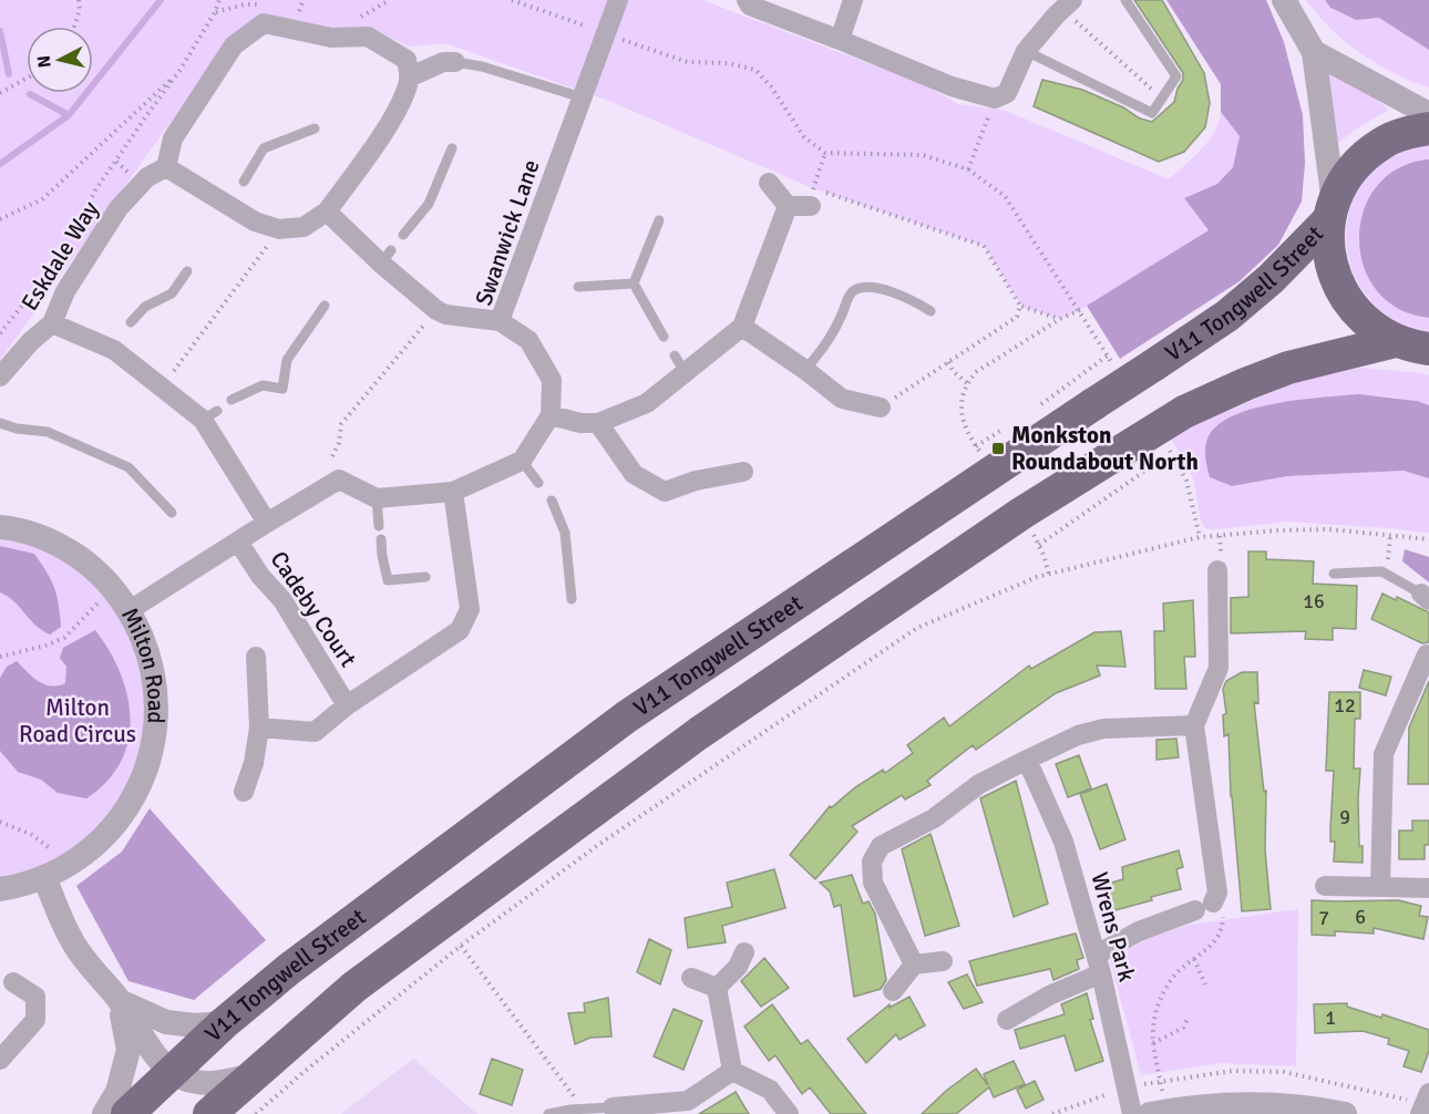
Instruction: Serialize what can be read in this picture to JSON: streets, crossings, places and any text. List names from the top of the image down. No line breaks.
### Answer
{"streets":{"highway":["V11 Tongwell Street"],"street":["Swanwick Lane","Eskdale Way","Cadeby Court","Milton Road","Wrens Park"]},"parks":["Milton Road Circus"],"places":{"transit":["Monkston Roundabout North"]},"house_numbers":["16","12","9","6","7","1"],"north":"left"}
